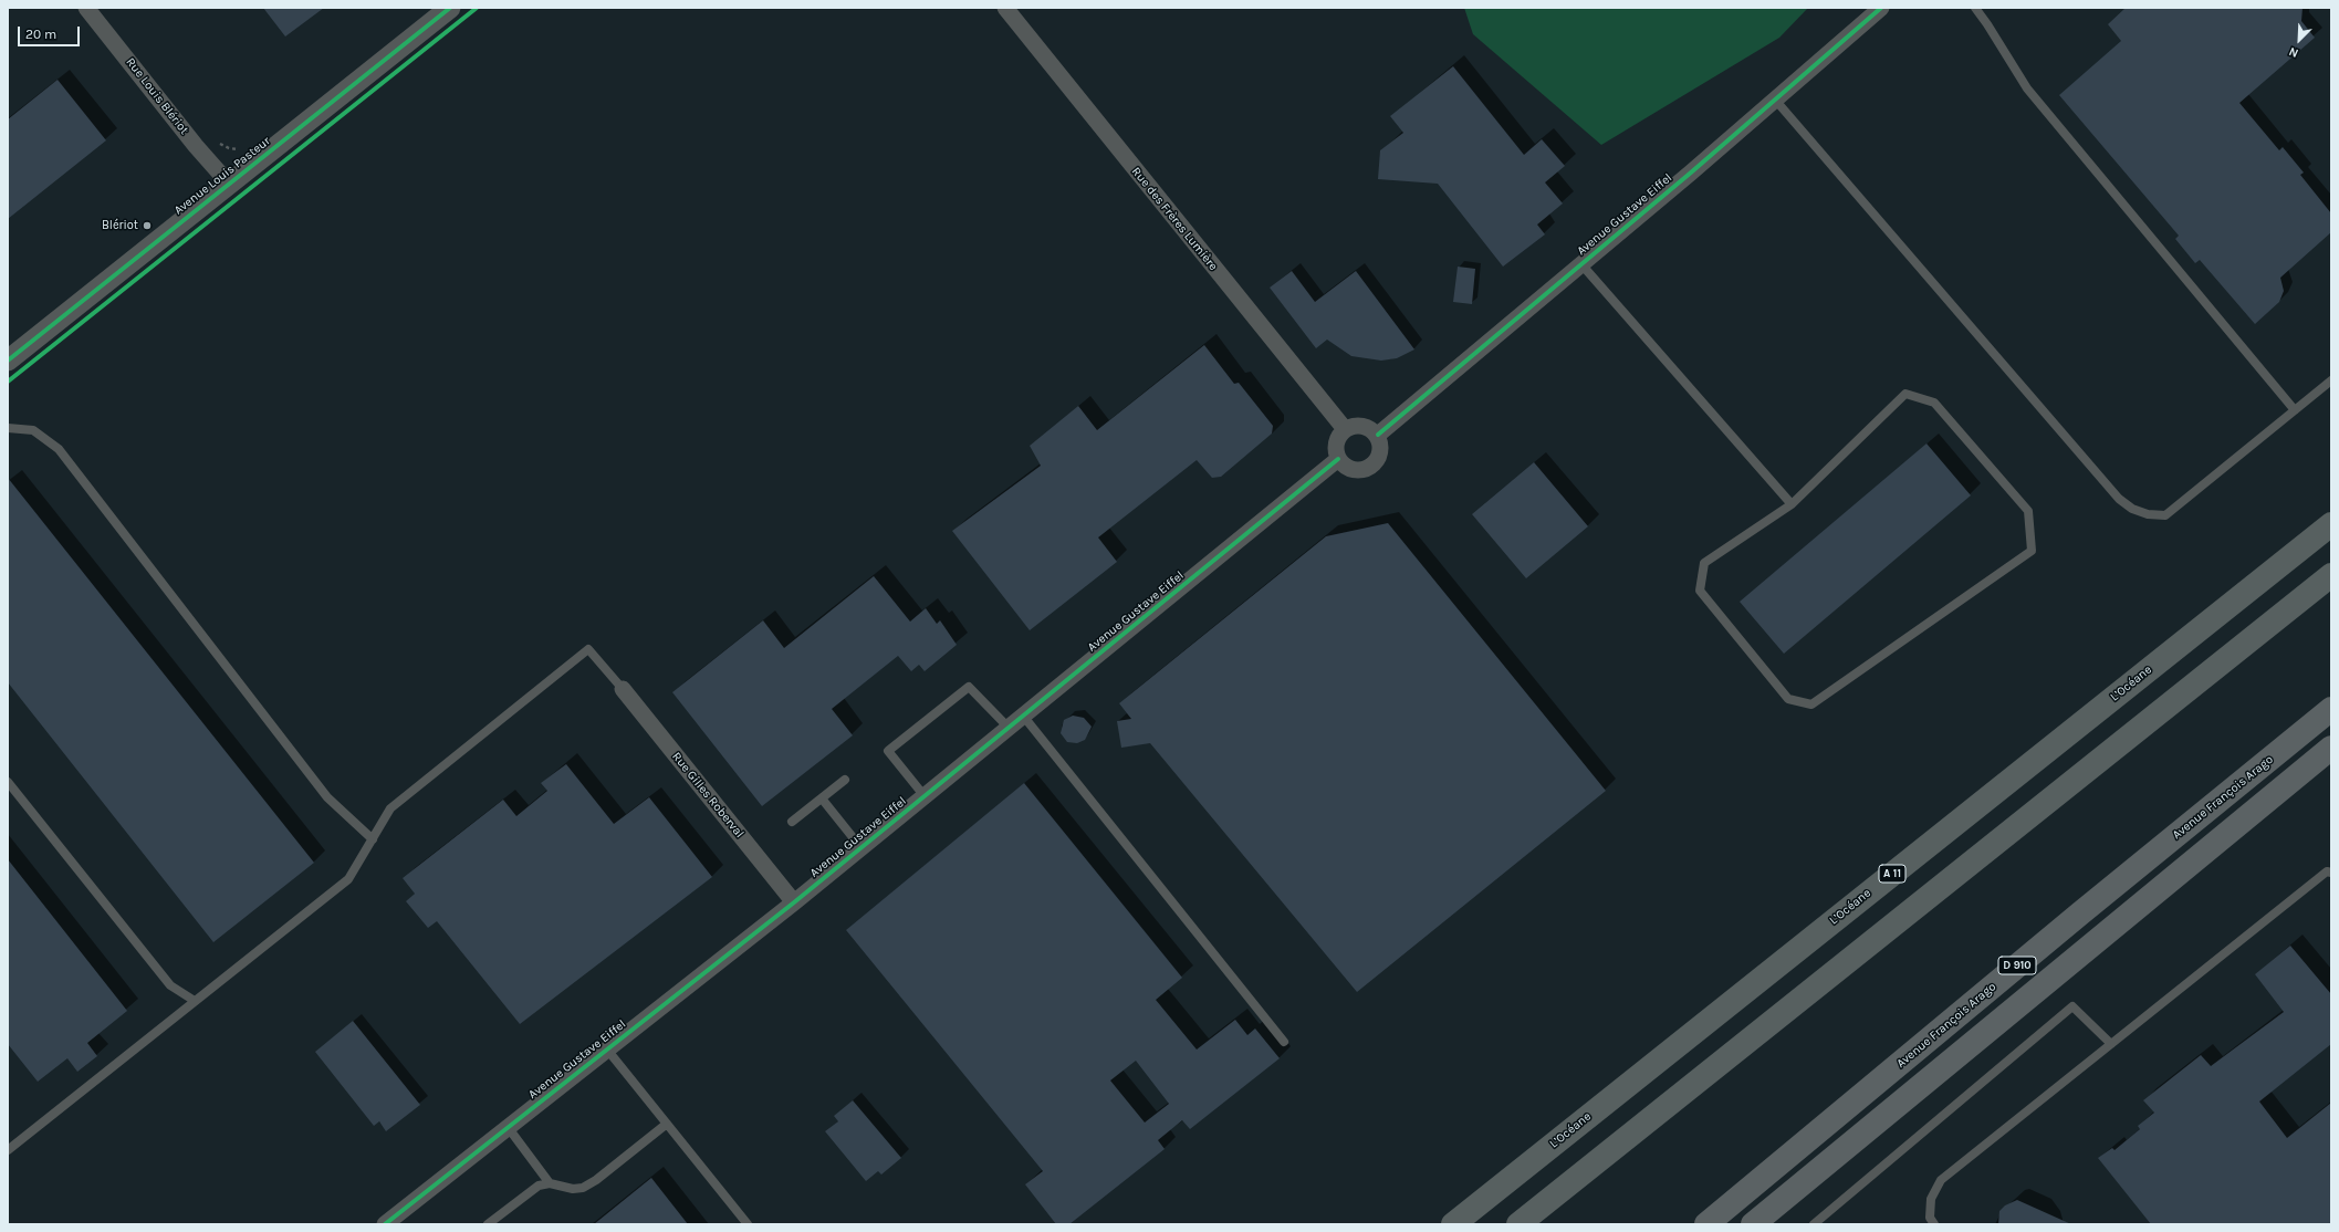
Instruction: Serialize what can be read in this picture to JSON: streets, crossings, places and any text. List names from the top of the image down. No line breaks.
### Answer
{"streets":{"highway":["L’Océane","A 11"],"main road":["Avenue François Arago","D 910"],"street":["Rue Louis Blériot","Avenue Louis Pasteur","Avenue Gustave Eiffel","Rue des Frères Lumière","Rue Gilles Roberval"]},"crossings":[["Rue Louis Blériot","Avenue Louis Pasteur"],["Avenue Gustave Eiffel","Rue des Frères Lumière"],["Avenue Gustave Eiffel","Rue Gilles Roberval"]],"places":["Blériot"],"scale_bar":"20 m","north":"bottom left"}
